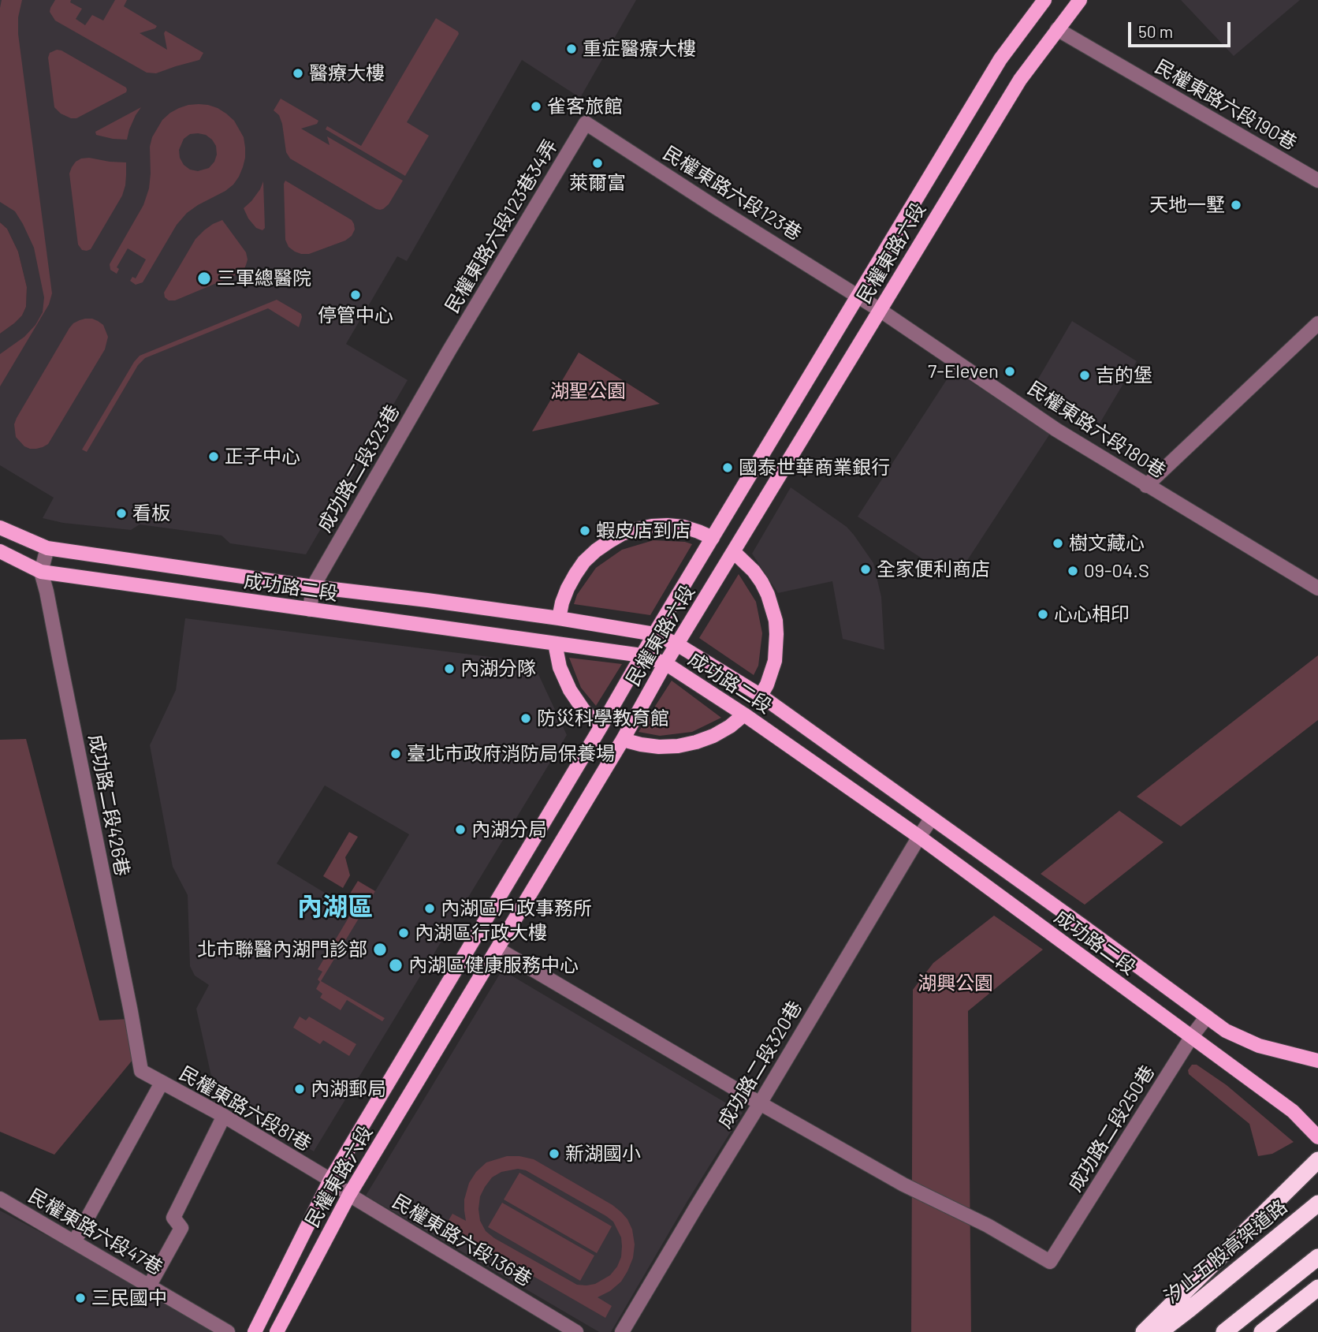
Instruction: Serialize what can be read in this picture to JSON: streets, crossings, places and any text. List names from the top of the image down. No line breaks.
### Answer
{"streets":{"highway":["汐止五股高架道路"],"main road":["民權東路六段","成功路二段"],"street":["民權東路六段190巷","民權東路六段123巷","民權東路六段123巷34弄","民權東路六段180巷","成功路二段323巷","成功路二段426巷","成功路二段320巷","民權東路六段81巷","成功路二段250巷","民權東路六段47巷","民權東路六段136巷"]},"crossings":[["民權東路六段190巷","民權東路六段"],["民權東路六段123巷","民權東路六段123巷34弄"],["民權東路六段123巷","民權東路六段"],["民權東路六段123巷","民權東路六段180巷"],["民權東路六段123巷34弄","成功路二段323巷"],["民權東路六段","民權東路六段180巷"],["民權東路六段","成功路二段"],["民權東路六段","民權東路六段81巷"],["民權東路六段","民權東路六段136巷"],["成功路二段323巷","成功路二段"],["成功路二段","成功路二段426巷"],["成功路二段","成功路二段320巷"],["成功路二段","成功路二段250巷"],["成功路二段426巷","民權東路六段81巷"],["成功路二段320巷","成功路二段250巷"],["民權東路六段81巷","民權東路六段136巷"]],"districts":["內湖區"],"parks":["湖聖公園","湖興公園"],"places":["重症醫療大樓","醫療大樓","雀客旅館","萊爾富","天地一墅","三軍總醫院","停管中心","7-Eleven","吉的堡","正子中心","國泰世華商業銀行","看板","蝦皮店到店","樹文藏心","全家便利商店","09-04.S","心心相印","內湖分隊","防災科學教育館","臺北市政府消防局保養場","內湖分局","內湖區戶政事務所","內湖區行政大樓","北市聯醫內湖門診部","內湖區健康服務中心","內湖郵局","新湖國小","三民國中"],"scale_bar":"50 m"}
